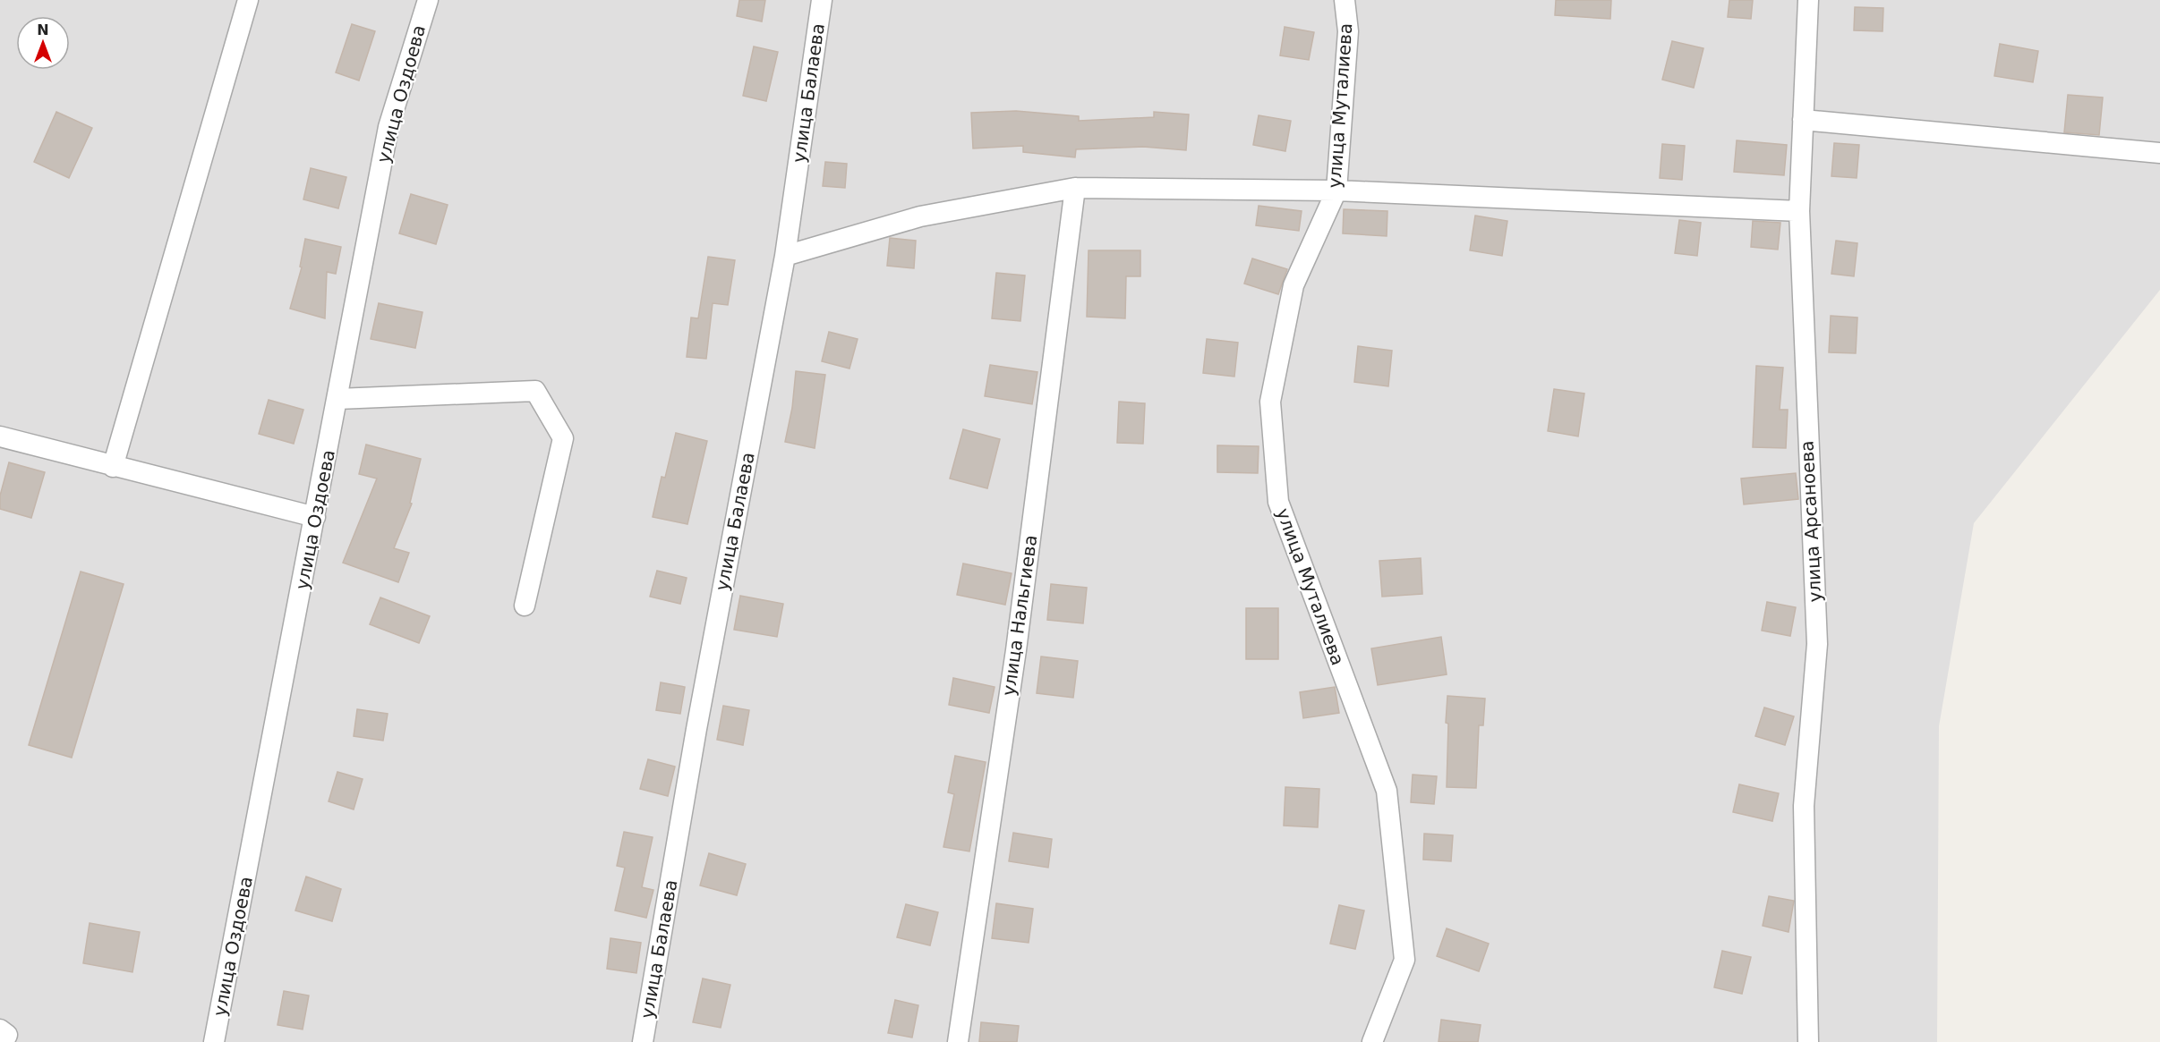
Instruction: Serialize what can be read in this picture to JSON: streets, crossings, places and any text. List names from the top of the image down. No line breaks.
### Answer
{"streets":{"street":["улица Балаева","улица Оздоева","улица Муталиева","улица Арсаноева","улица Нальгиева"]},"north":"top"}
